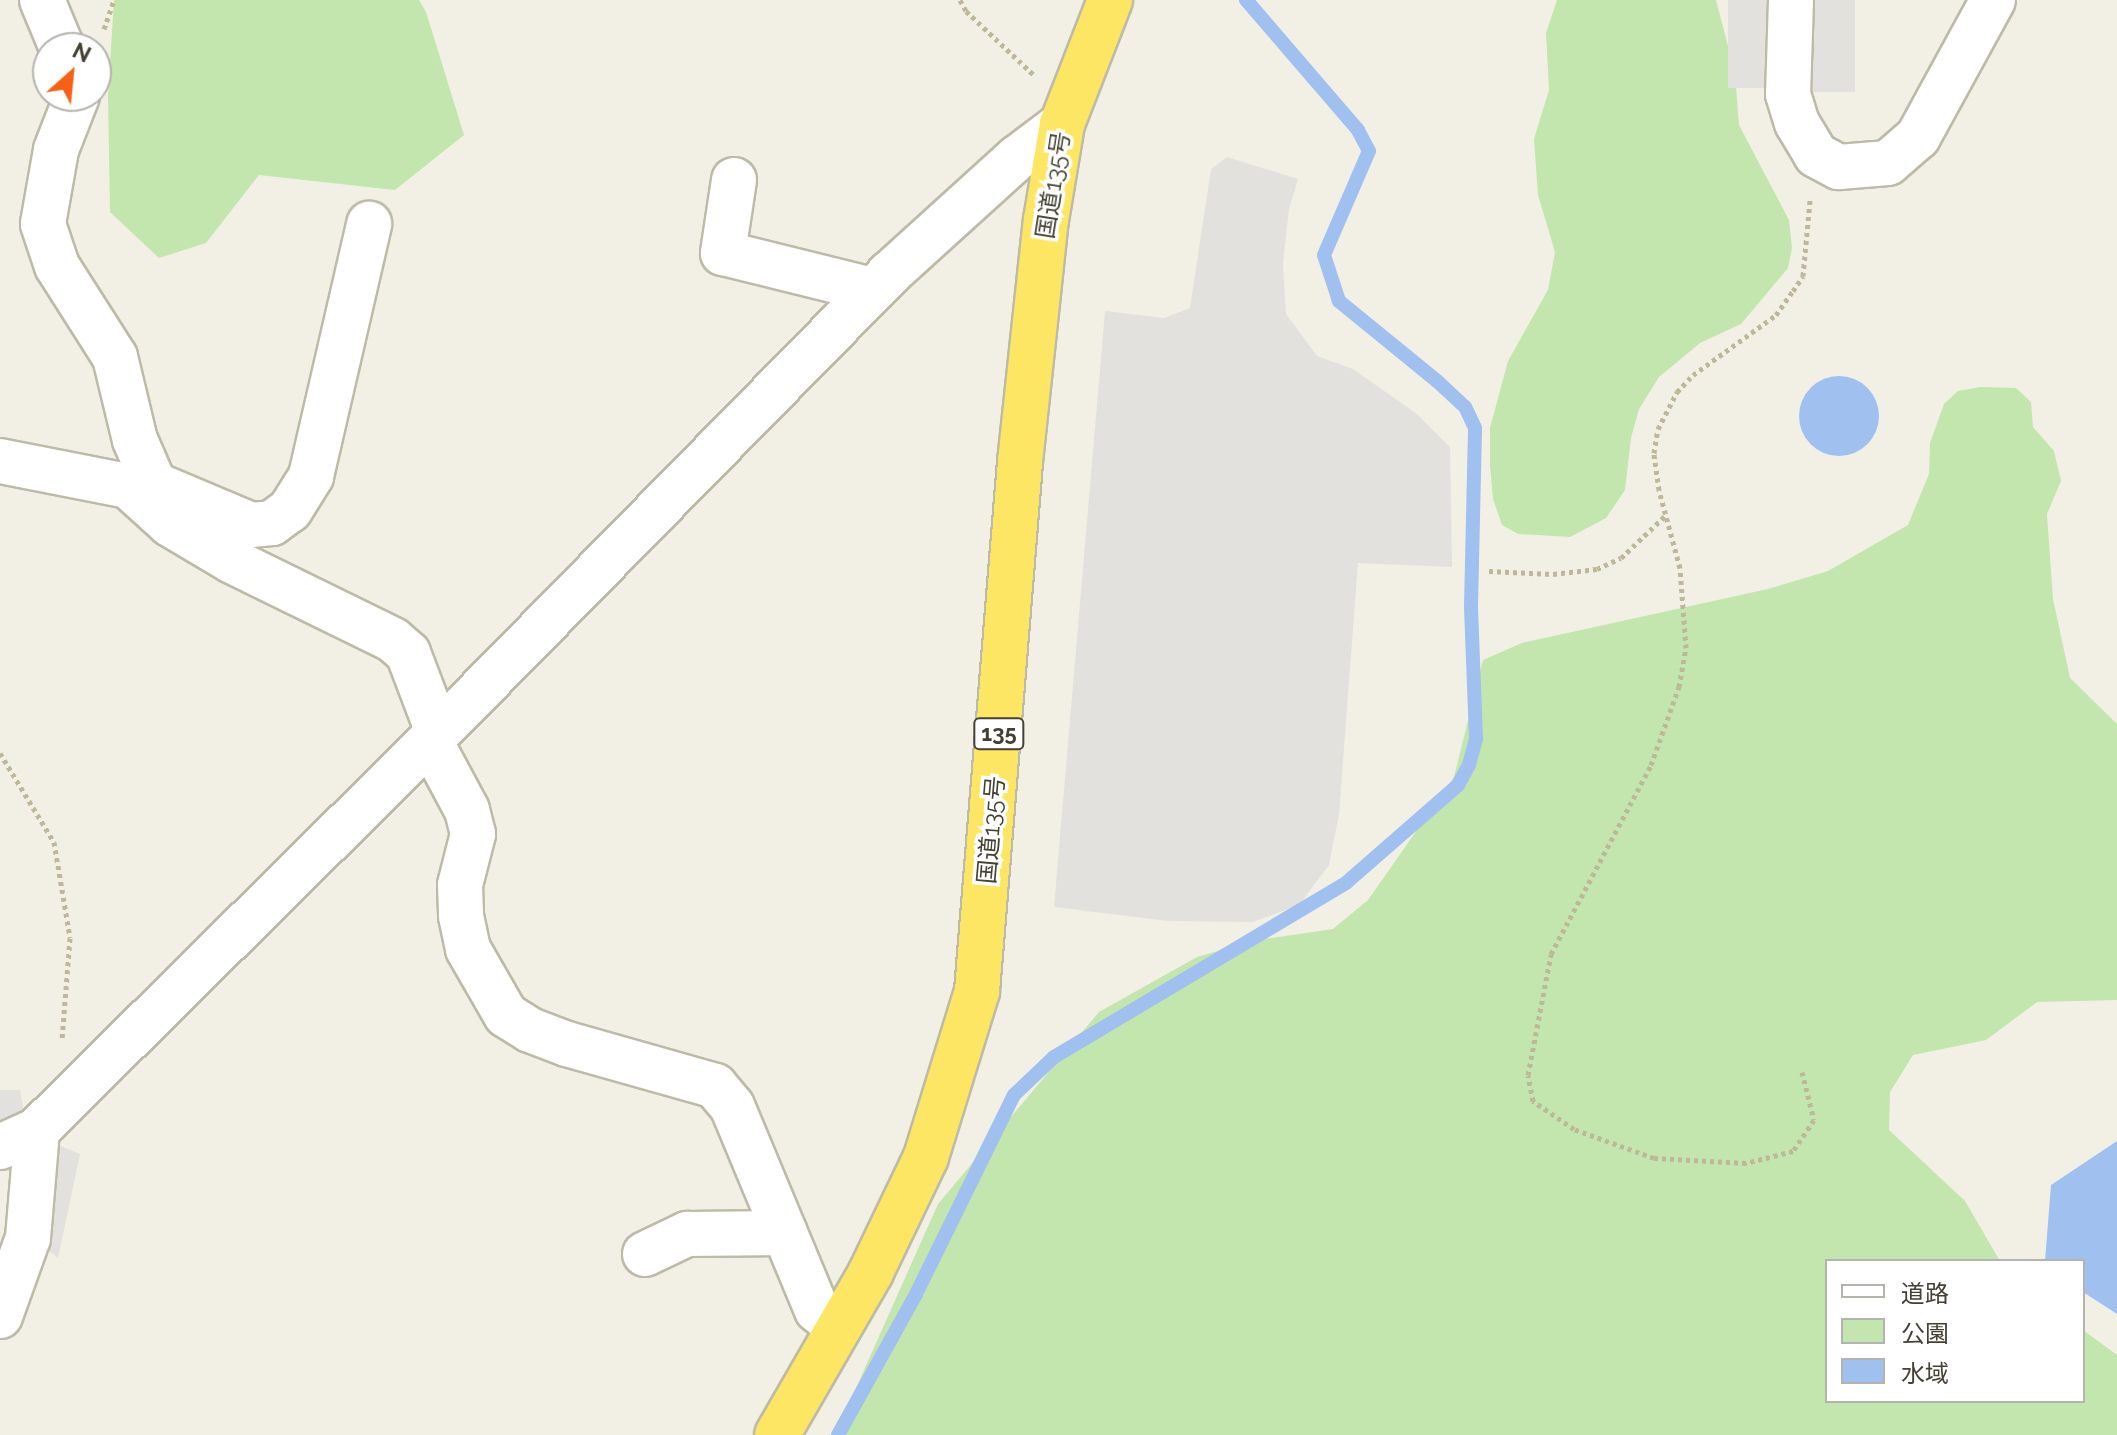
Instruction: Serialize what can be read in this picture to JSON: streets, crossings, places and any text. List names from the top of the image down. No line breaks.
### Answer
{"streets":{"highway":["国道135号","135"]},"legend":["道路","公園","水域"],"north":"top right"}
